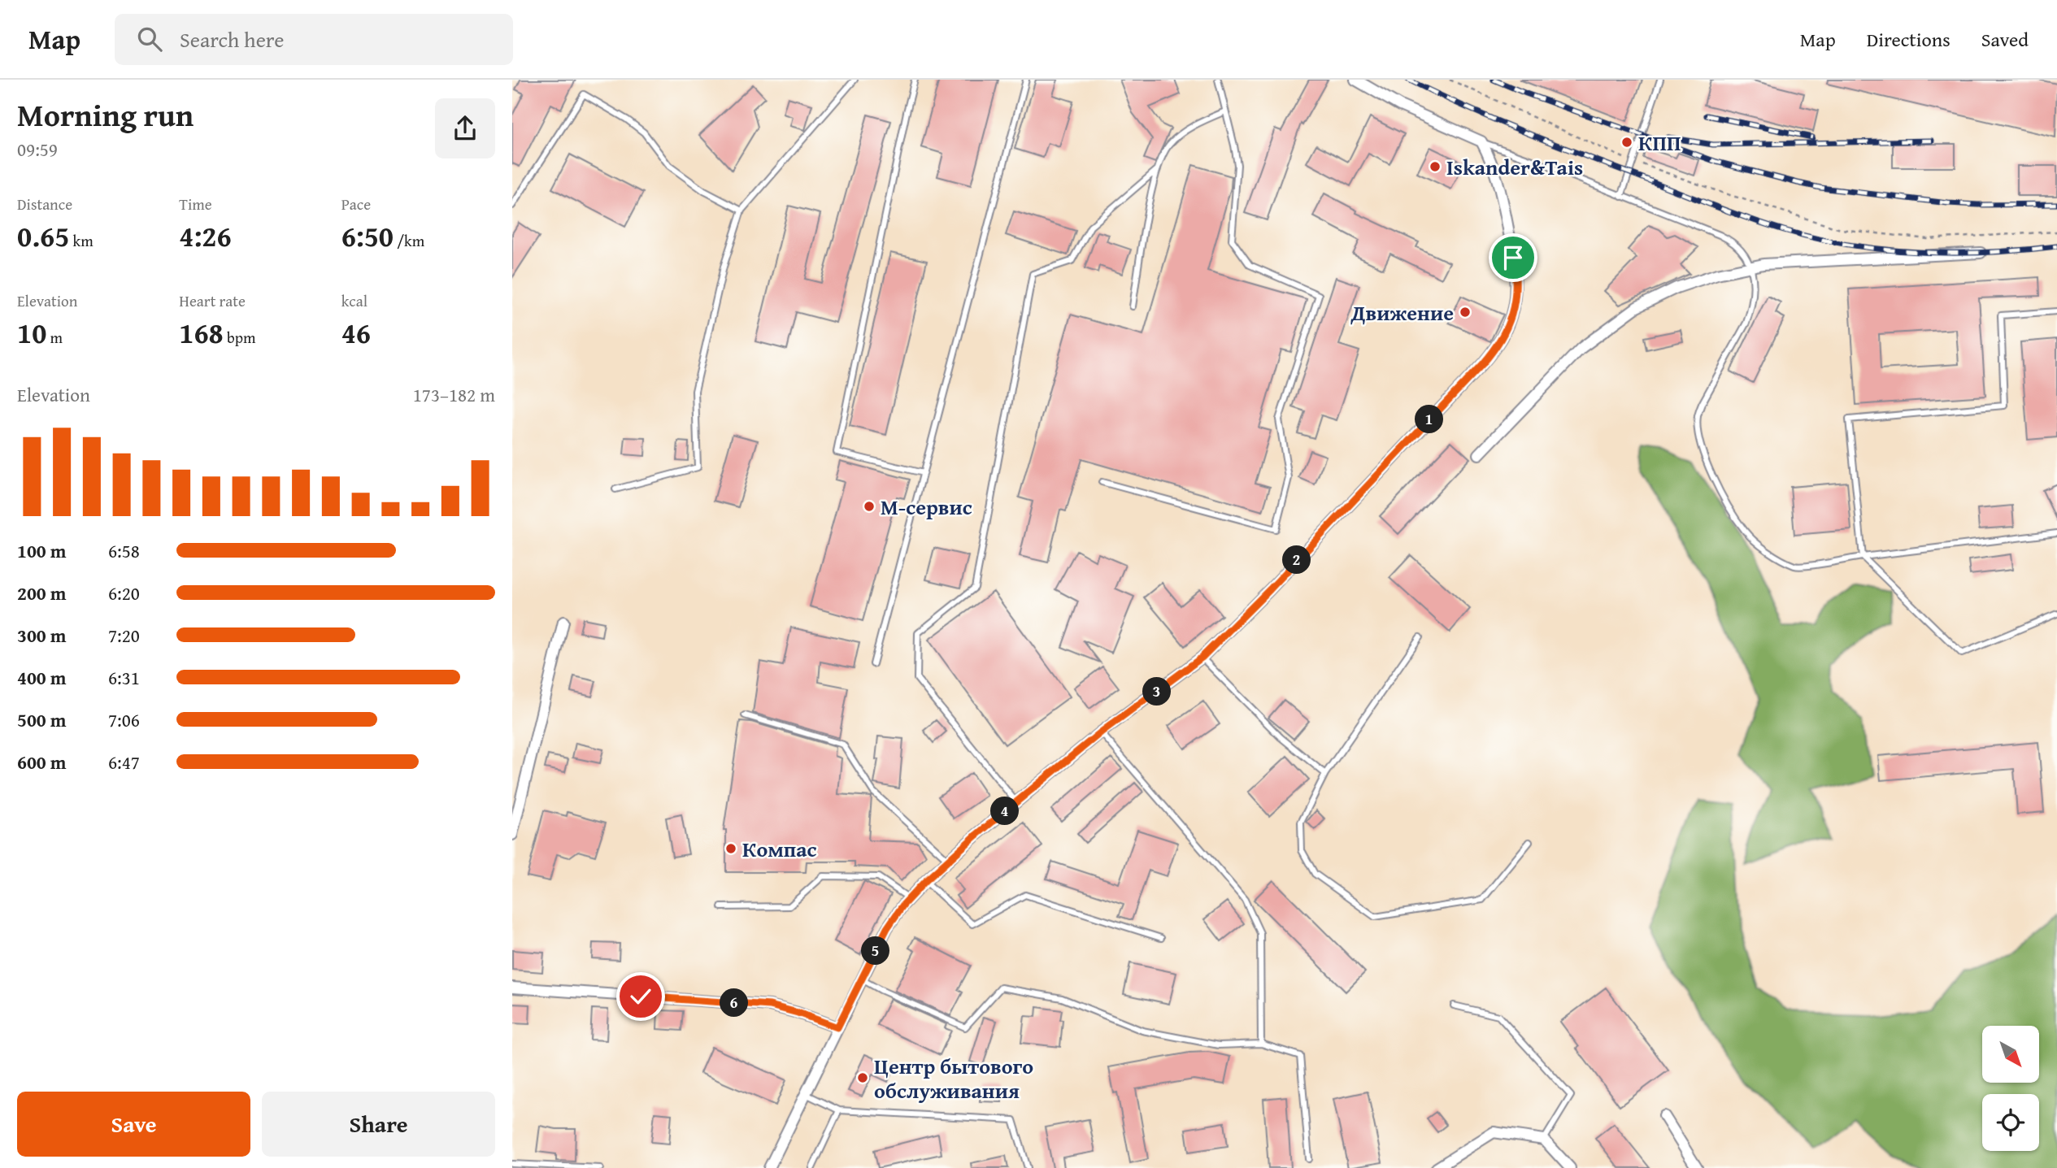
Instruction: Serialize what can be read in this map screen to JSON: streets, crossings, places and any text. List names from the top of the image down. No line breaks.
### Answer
{"places":["КПП","Iskander&Tais","Движение","М-сервис","Компас","Центр бытового обслуживания"],"north":"bottom right","page":{"header":"Map","search":"Search here","nav":["Map","Directions","Saved"],"heading":["Morning run","09:59"],"stats":[["Distance","0.65 km"],["Time","4:26"],["Pace","6:50 /km"],["Elevation","10 m"],["Heart rate","168 bpm"],["kcal","46"]],"chart":["Elevation","173–182 m"],"pins":["1","2","3","4","5","6"],"list":[{"name":"100 m","note":"6:58"},{"name":"200 m","note":"6:20"},{"name":"300 m","note":"7:20"},{"name":"400 m","note":"6:31"},{"name":"500 m","note":"7:06"},{"name":"600 m","note":"6:47"}],"buttons":["Save","Share"]}}
